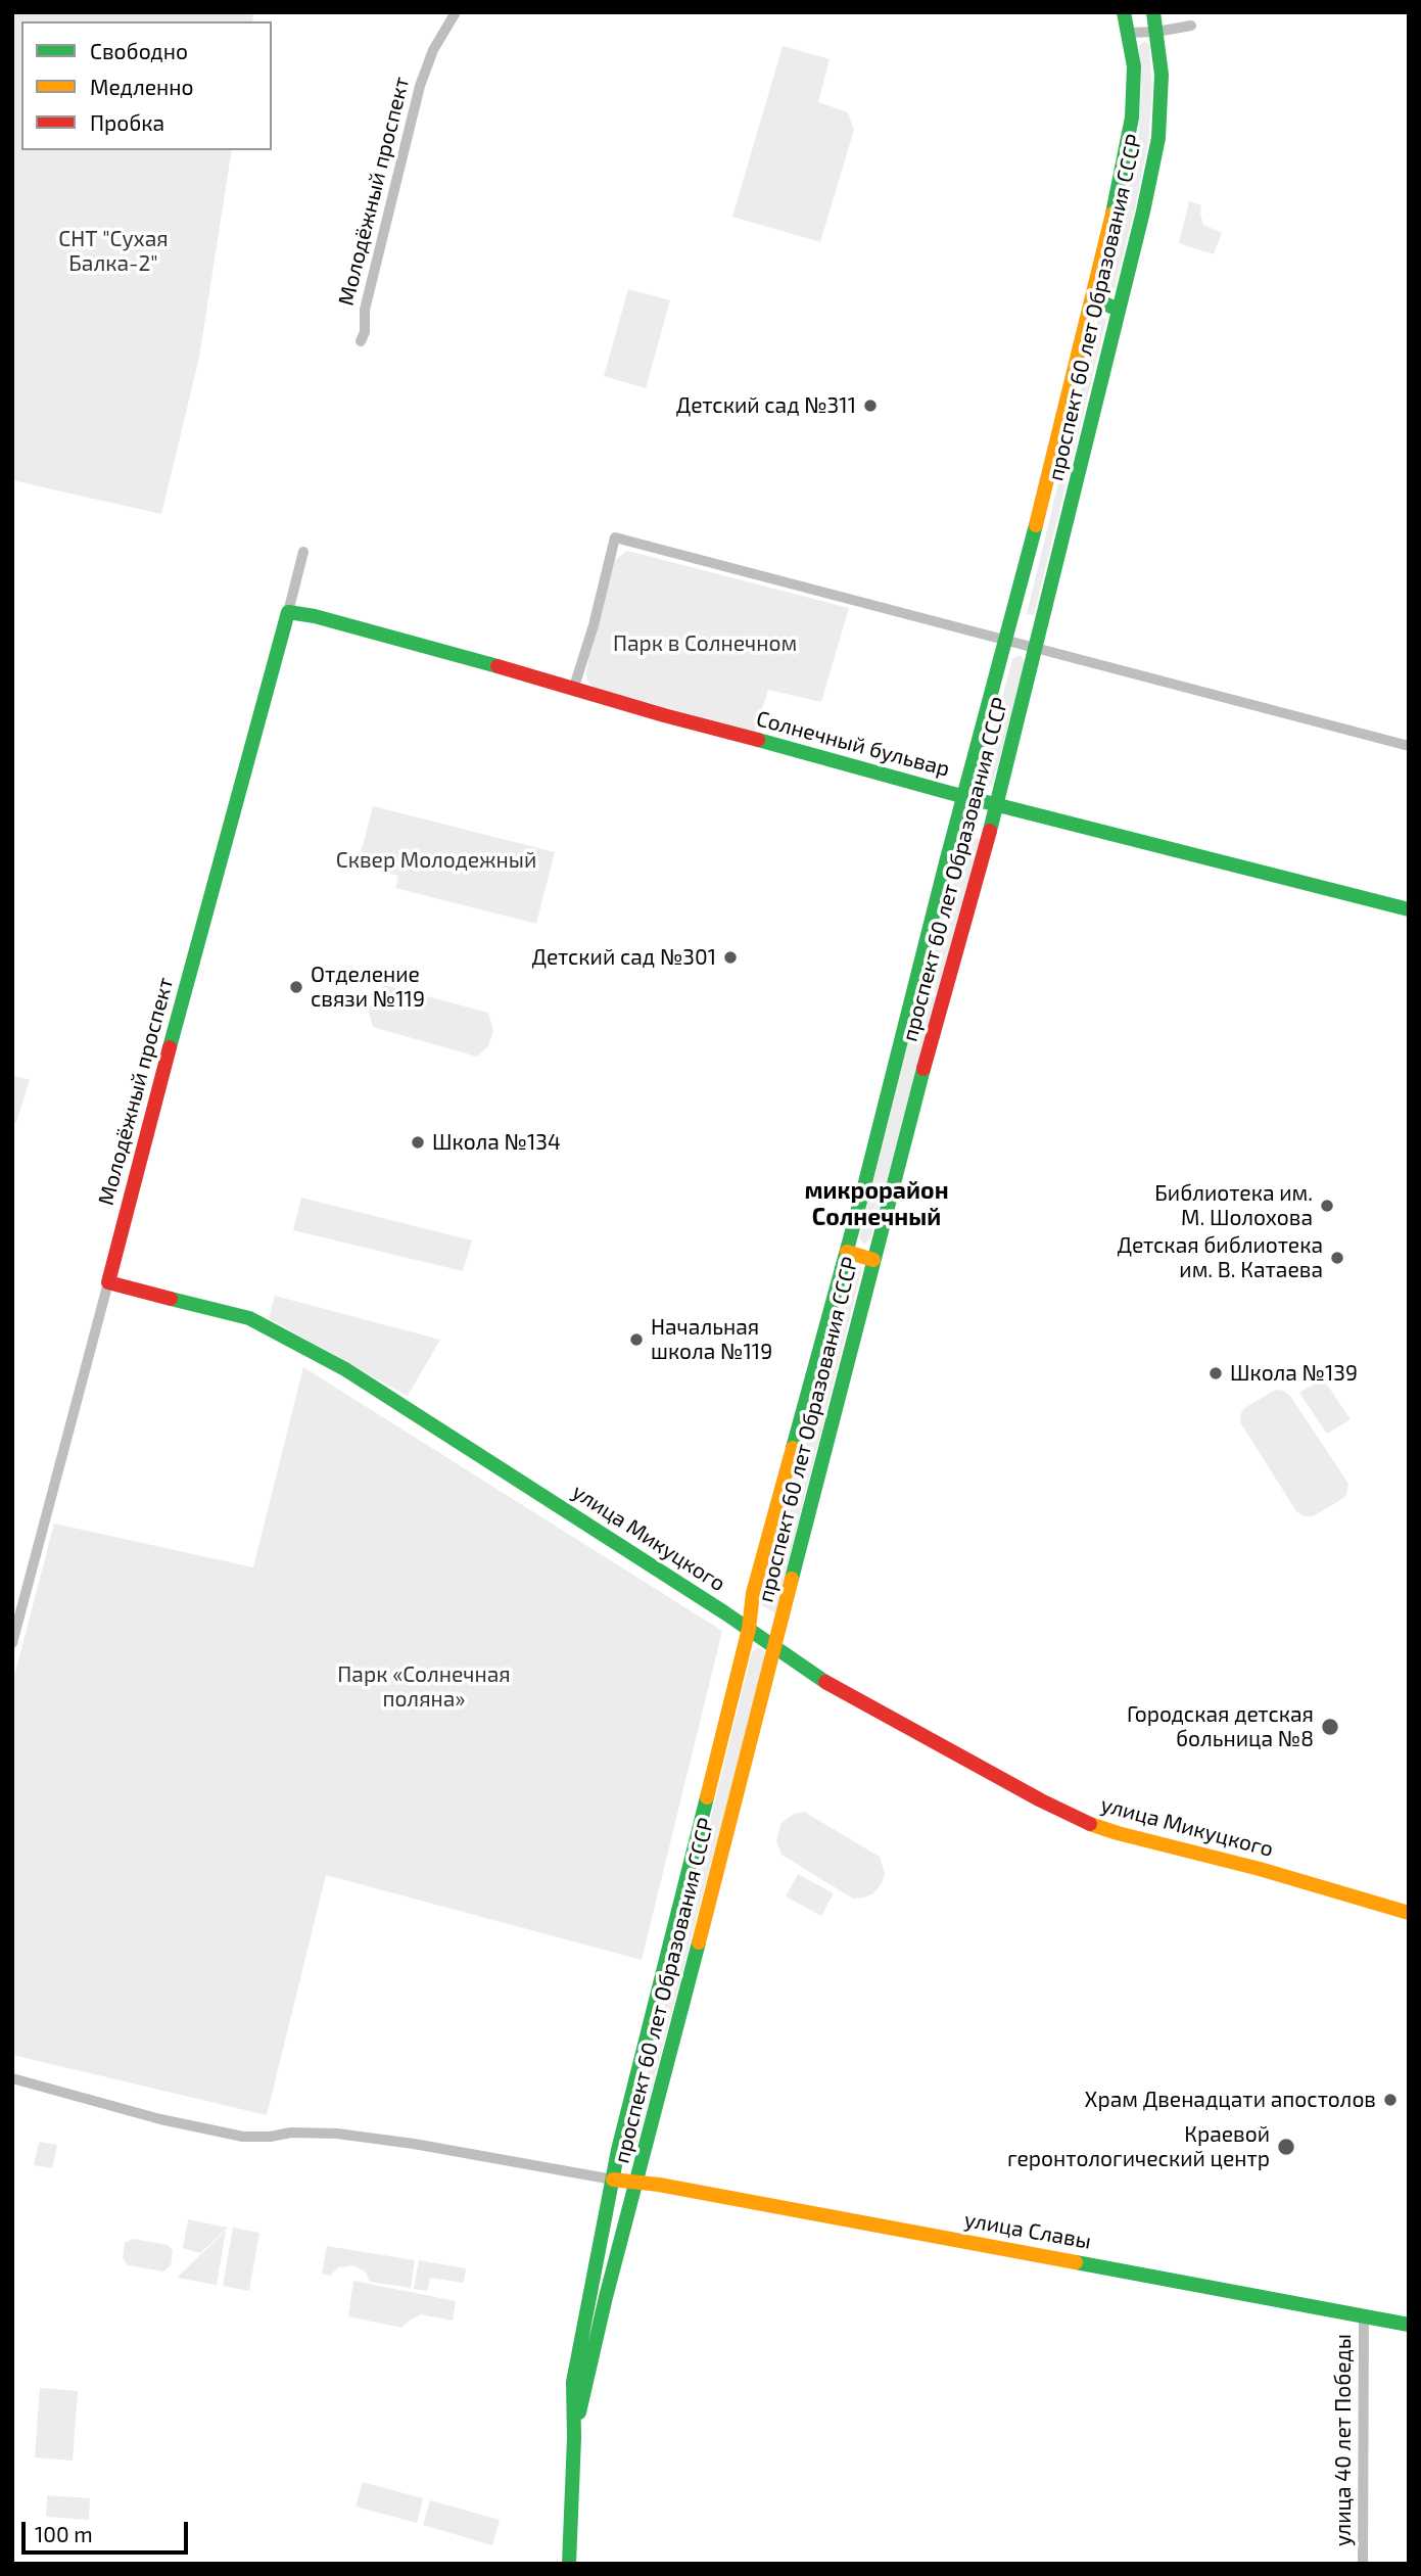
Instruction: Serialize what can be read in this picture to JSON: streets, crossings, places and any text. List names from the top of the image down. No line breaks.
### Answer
{"streets":{"main road":["Молодёжный проспект","проспект 60 лет Образования СССР","Солнечный бульвар","улица Микуцкого","улица Славы"],"street":["улица 40 лет Победы"]},"crossings":[["Молодёжный проспект","Солнечный бульвар"],["Молодёжный проспект","улица Микуцкого"],["проспект 60 лет Образования СССР","Солнечный бульвар"],["проспект 60 лет Образования СССР","улица Микуцкого"],["проспект 60 лет Образования СССР","улица Славы"],["улица Славы","улица 40 лет Победы"]],"districts":["микрорайон Солнечный"],"parks":["СНТ \"Сухая Балка-2\"","Парк в Солнечном","Сквер Молодежный","Парк «Солнечная поляна»"],"places":["Детский сад №311","Детский сад №301","Отделение связи №119","Школа №134","Библиотека им. М. Шолохова","Детская библиотека им. В. Катаева","Начальная школа №119","Школа №139","Городская детская больница №8","Храм Двенадцати апостолов","Краевой геронтологический центр"],"legend":["Свободно","Медленно","Пробка"],"scale_bar":"100 m"}
